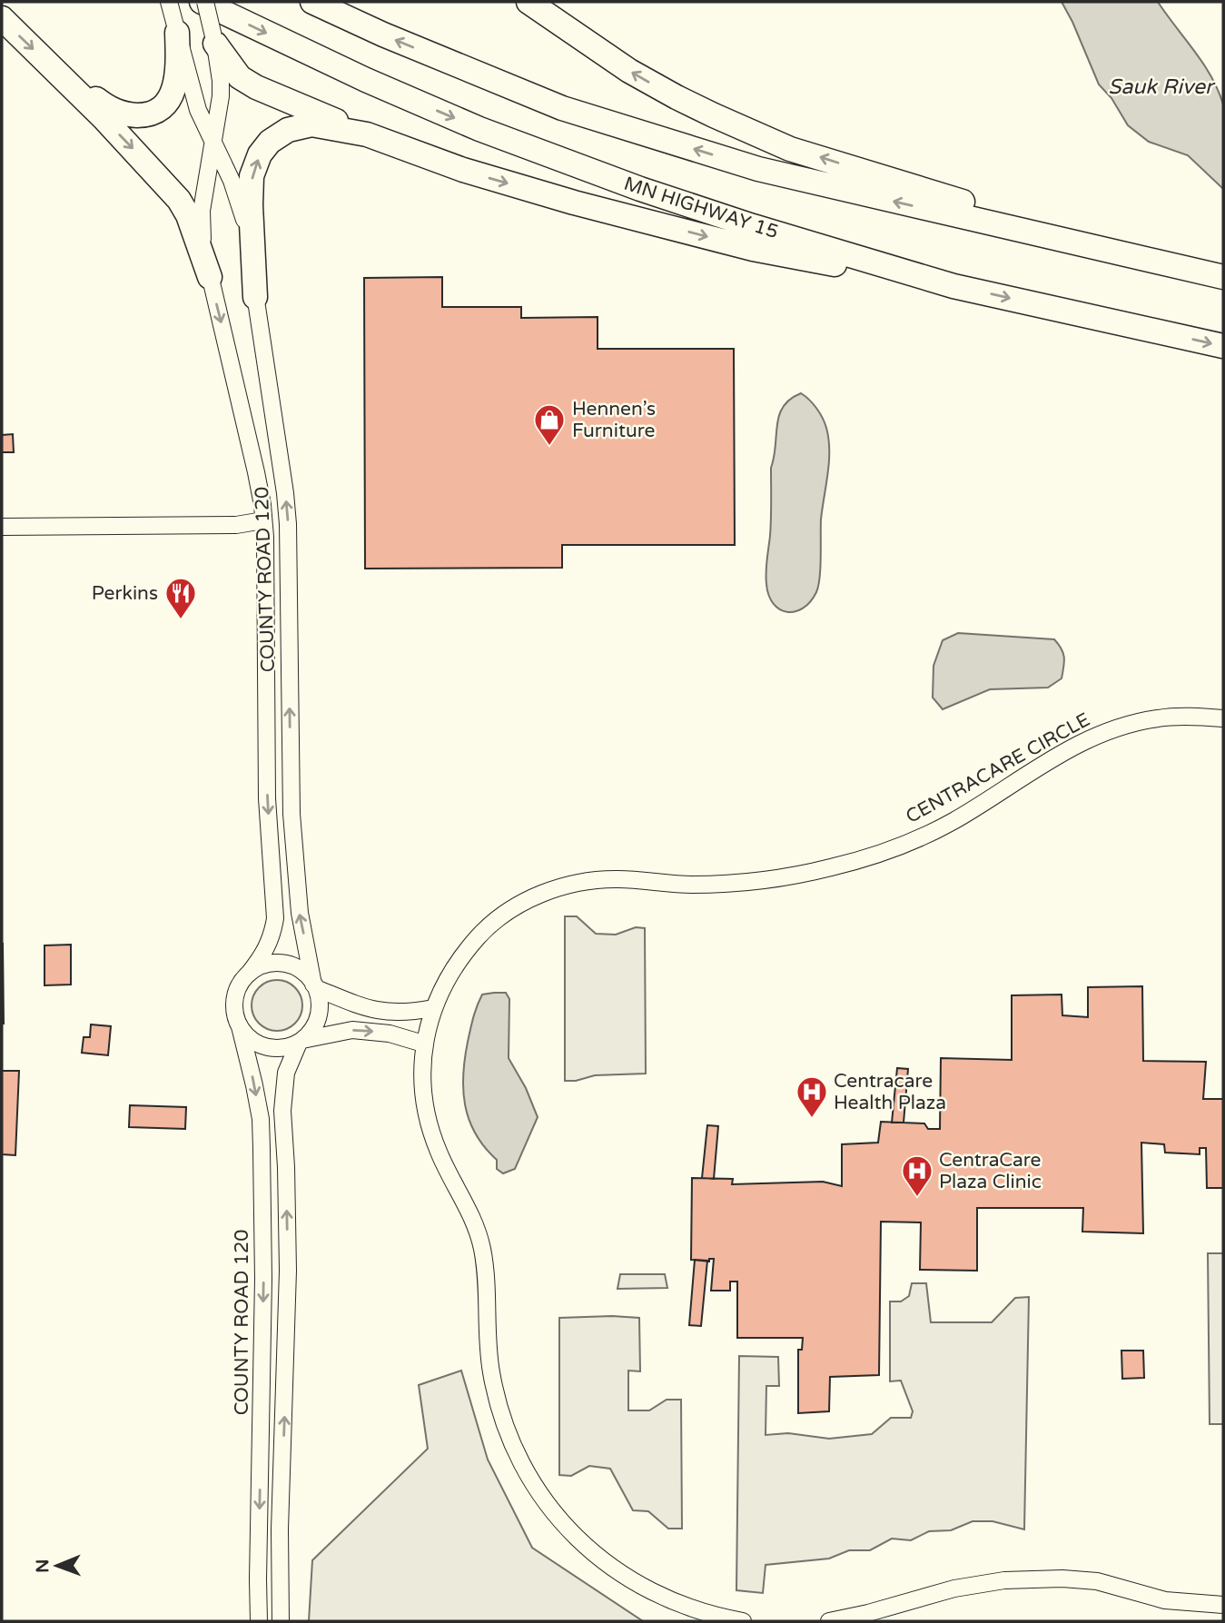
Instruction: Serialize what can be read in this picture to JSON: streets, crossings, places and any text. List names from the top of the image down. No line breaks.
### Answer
{"streets":{"highway":["MN HIGHWAY 15"],"street":["COUNTY ROAD 120","CENTRACARE CIRCLE"]},"crossings":[["MN HIGHWAY 15","COUNTY ROAD 120"]],"water":["Sauk River"],"places":{"shop":["Hennen’s Furniture"],"restaurant":["Perkins"],"hospital":["Centracare Health Plaza","CentraCare Plaza Clinic"]},"north":"left"}
